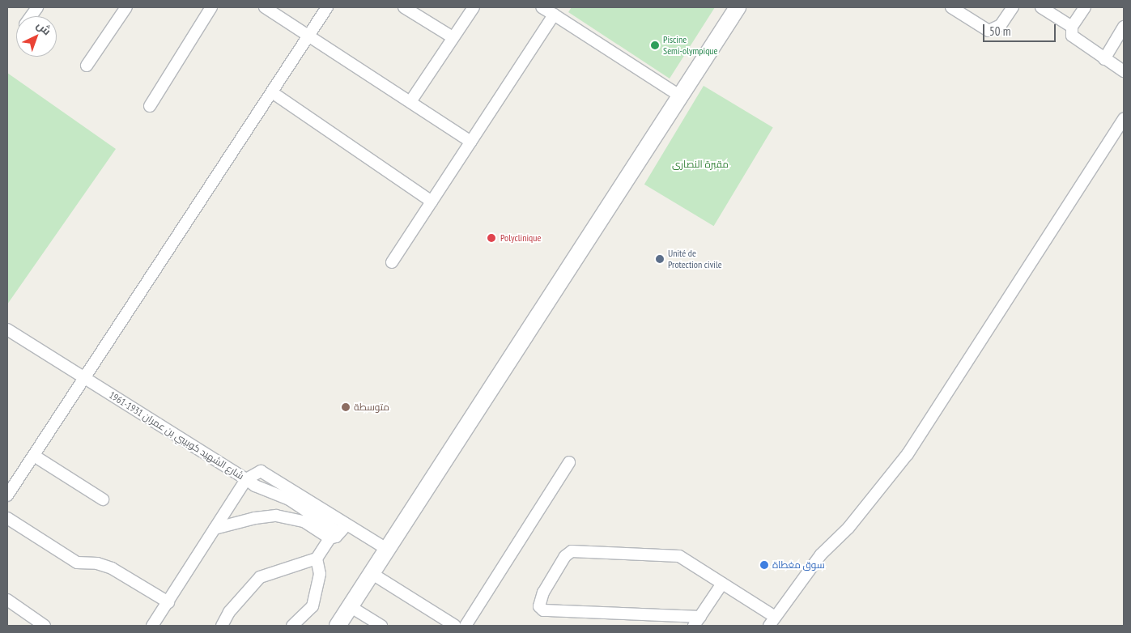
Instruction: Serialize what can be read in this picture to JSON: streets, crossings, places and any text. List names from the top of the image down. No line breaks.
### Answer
{"streets":{"street":["شارع الشهيد كوبيبي بن عمران 1931-1961"]},"parks":["مقبرة النصارى"],"places":["Piscine Semi-olympique","Polyclinique","Unité de Protection civile","متوسطة","سوق مغطاة"],"scale_bar":"50 m","north":"top right"}
